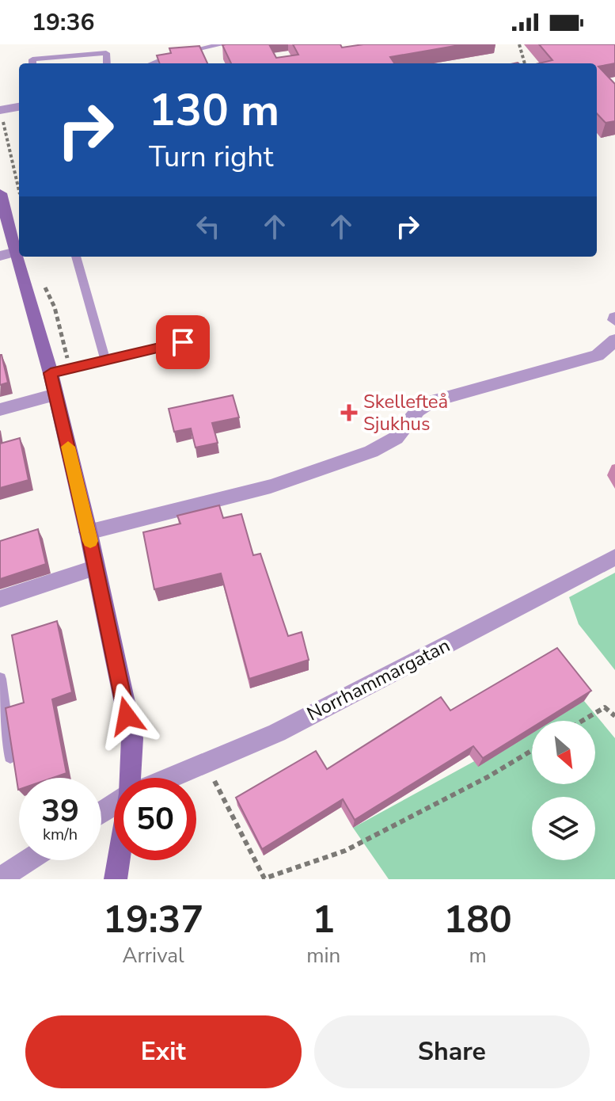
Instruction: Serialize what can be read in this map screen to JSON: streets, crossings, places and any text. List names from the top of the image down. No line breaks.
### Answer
{"streets":{"street":["Norrhammargatan"]},"places":{"health":["Skellefteå Sjukhus"]},"north":"bottom right","page":{"status":"19:36","turn":["130 m","Turn right"],"speed":"39 km/h","limit":"50","eta":["19:37","Arrival","1","min","180","m"],"buttons":["Exit","Share"]}}
